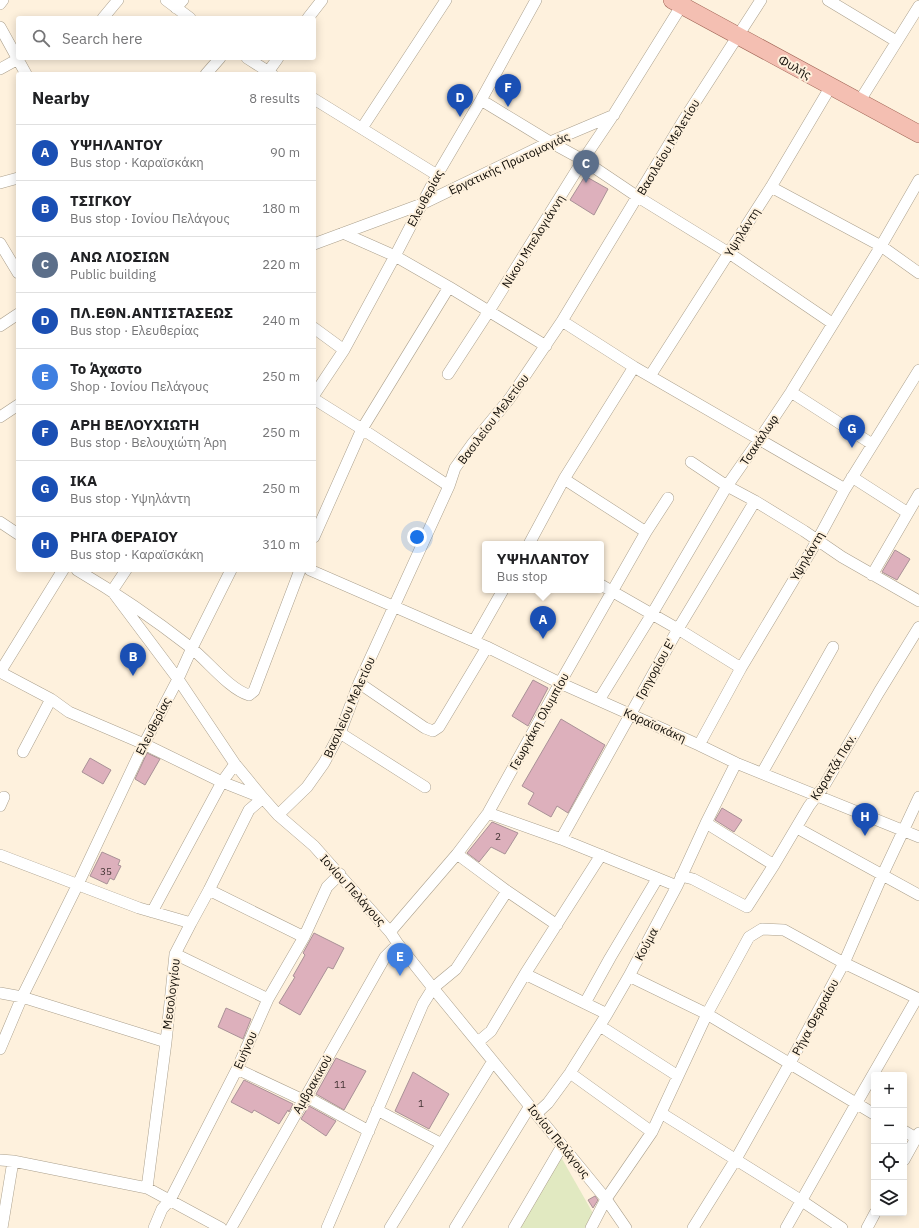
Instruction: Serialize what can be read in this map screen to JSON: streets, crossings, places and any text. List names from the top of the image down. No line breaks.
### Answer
{"streets":{"main road":["Φυλής"],"street":["Βασιλείου Μελετίου","Εργατικής Πρωτομαγιάς","Ελευθερίας","Υψηλάντη","Νίκου Μπελογιάννη","Τσακάλωφ","Γρηγορίου Ε'","Γεωργάκη Ολυμπίου","Καραϊσκάκη","Καρατζά Παν.","Ιονίου Πελάγους","Κούμα","Μεσολογγίου","Ρήγα Φερραίου","Ευήνου","Αμβρακικού"]},"crossings":[["Φυλής","Βασιλείου Μελετίου"],["Φυλής","Υψηλάντη"],["Φυλής","Νίκου Μπελογιάννη"],["Βασιλείου Μελετίου","Καραϊσκάκη"],["Βασιλείου Μελετίου","Ιονίου Πελάγους"],["Εργατικής Πρωτομαγιάς","Ελευθερίας"],["Εργατικής Πρωτομαγιάς","Νίκου Μπελογιάννη"],["Ελευθερίας","Ιονίου Πελάγους"],["Υψηλάντη","Καραϊσκάκη"],["Τσακάλωφ","Καραϊσκάκη"],["Γρηγορίου Ε'","Καραϊσκάκη"],["Γεωργάκη Ολυμπίου","Καραϊσκάκη"],["Γεωργάκη Ολυμπίου","Ιονίου Πελάγους"],["Καραϊσκάκη","Καρατζά Παν."],["Καραϊσκάκη","Κούμα"],["Καραϊσκάκη","Ρήγα Φερραίου"],["Καρατζά Παν.","Κούμα"],["Ιονίου Πελάγους","Κούμα"],["Ιονίου Πελάγους","Μεσολογγίου"],["Ιονίου Πελάγους","Ευήνου"],["Ιονίου Πελάγους","Αμβρακικού"]],"house_numbers":["2","35","11","1"],"page":{"search":"Search here","heading":["Nearby","8 results"],"pins":["F","D","C","G","A","B","H","E"],"list":[{"mark":"A","name":"ΥΨΗΛΑΝΤΟΥ","note":"Bus stop · Καραϊσκάκη","value":"90 m"},{"mark":"B","name":"ΤΣΙΓΚΟΥ","note":"Bus stop · Ιονίου Πελάγους","value":"180 m"},{"mark":"C","name":"ΑΝΩ ΛΙΟΣΙΩΝ","note":"Public building","value":"220 m"},{"mark":"D","name":"ΠΛ.ΕΘΝ.ΑΝΤΙΣΤΑΣΕΩΣ","note":"Bus stop · Ελευθερίας","value":"240 m"},{"mark":"E","name":"Το Άχαστο","note":"Shop · Ιονίου Πελάγους","value":"250 m"},{"mark":"F","name":"ΑΡΗ ΒΕΛΟΥΧΙΩΤΗ","note":"Bus stop · Βελουχιώτη Άρη","value":"250 m"},{"mark":"G","name":"ΙΚΑ","note":"Bus stop · Υψηλάντη","value":"250 m"},{"mark":"H","name":"ΡΗΓΑ ΦΕΡΑΙΟΥ","note":"Bus stop · Καραϊσκάκη","value":"310 m"}],"popup":["ΥΨΗΛΑΝΤΟΥ","Bus stop"],"map_buttons":["+","−"]}}
